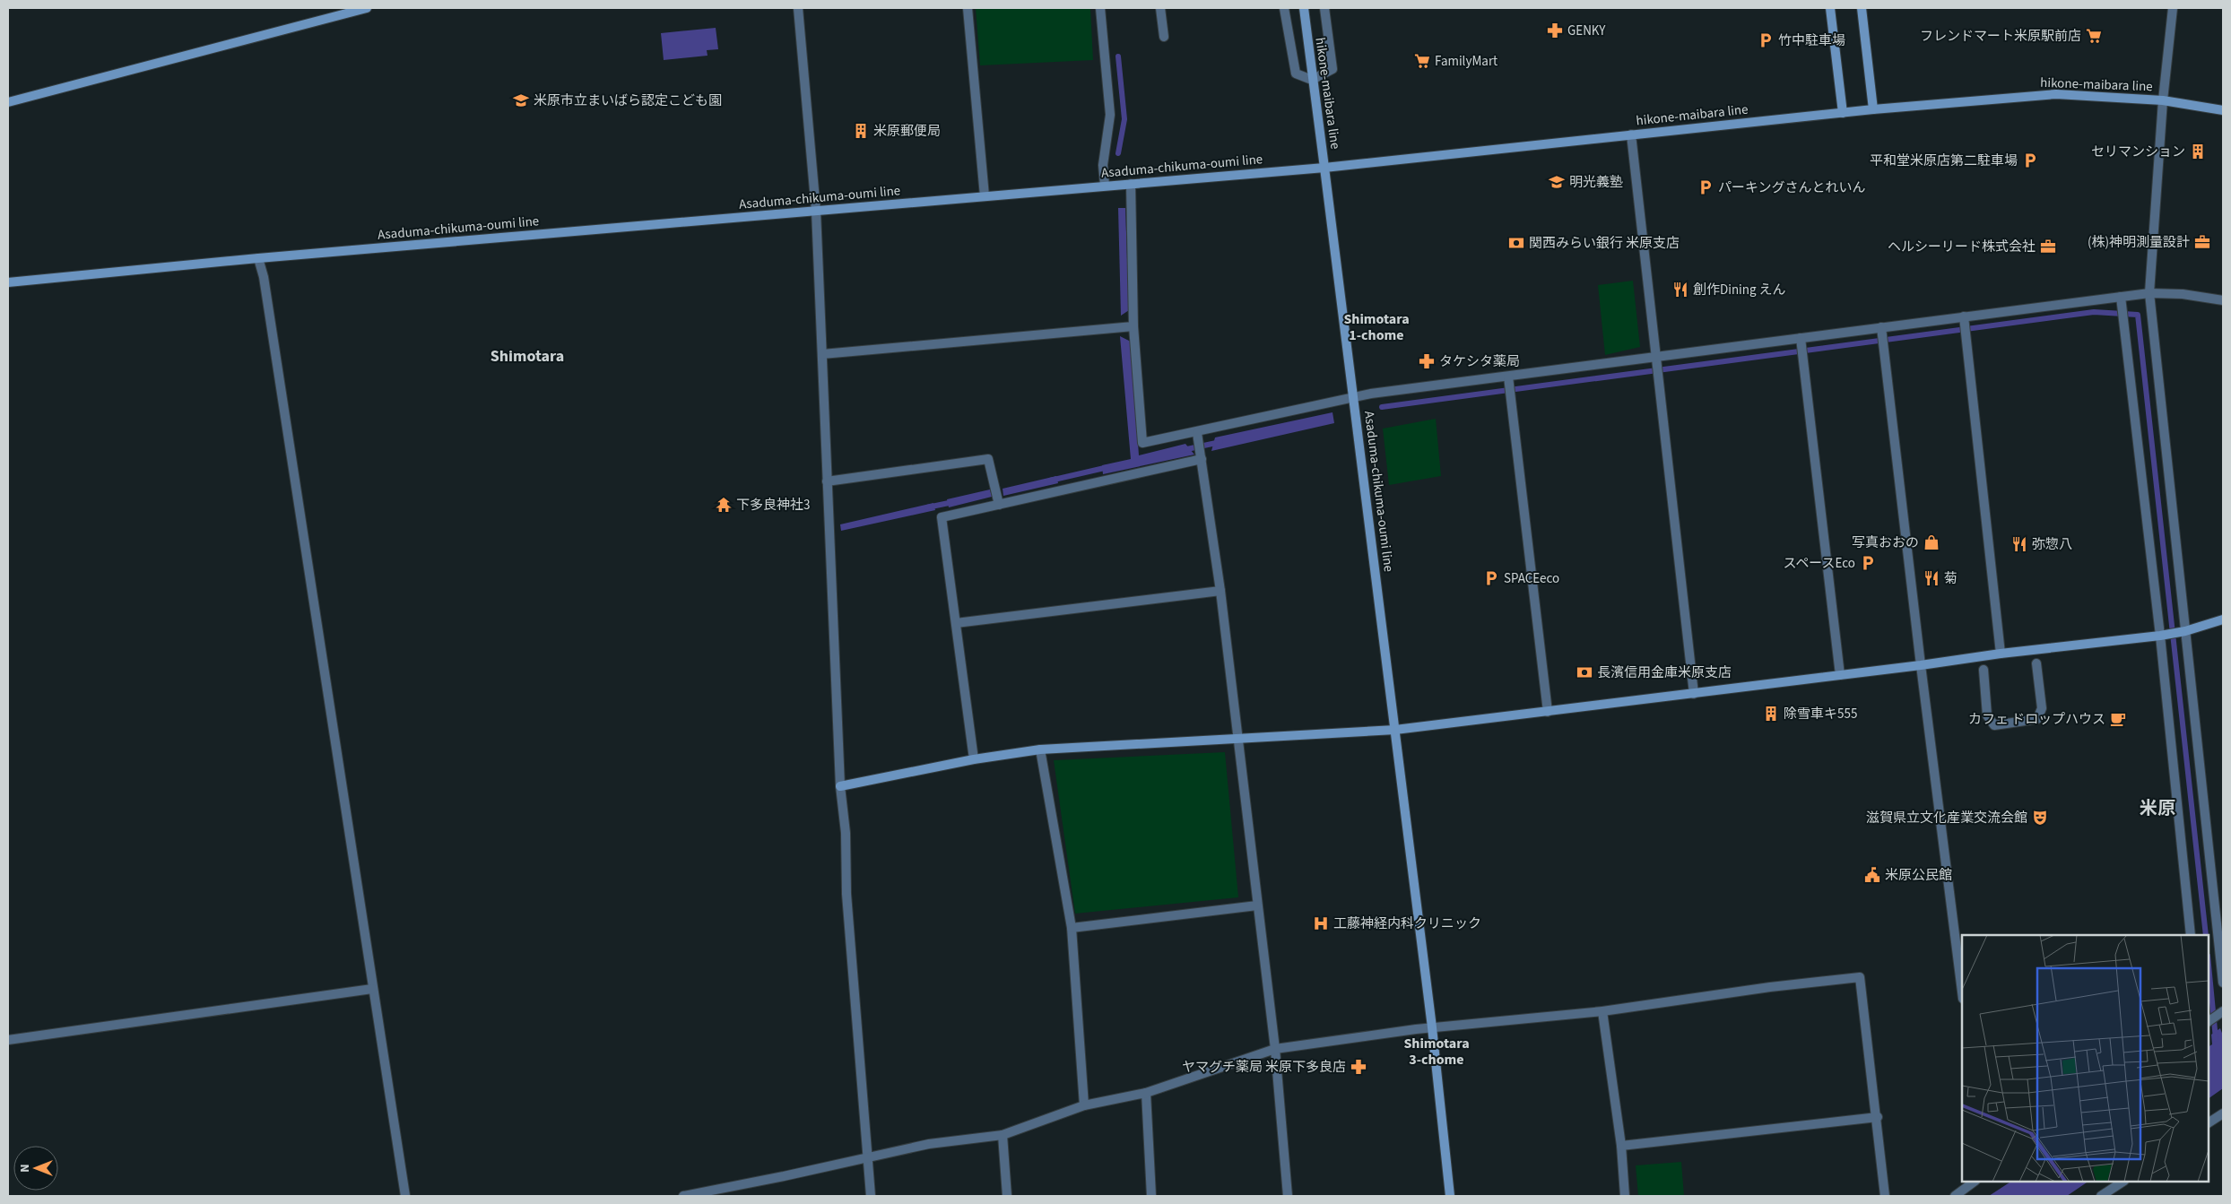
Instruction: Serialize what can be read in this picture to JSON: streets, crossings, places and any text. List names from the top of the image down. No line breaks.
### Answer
{"streets":{"main road":["hikone-maibara line","Asaduma-chikuma-oumi line"]},"crossings":[["hikone-maibara line","Asaduma-chikuma-oumi line"]],"districts":["Shimotara 1-chome","Shimotara","米原","Shimotara 3-chome"],"places":{"pharmacy":["GENKY","タケシタ薬局","ヤマグチ薬局 米原下多良店"],"supermarket":["フレンドマート米原駅前店","FamilyMart"],"parking":["竹中駐車場","平和堂米原店第二駐車場","パーキングさんとれいん","スペースEco","SPACEeco"],"school or university":["米原市立まいばら認定こども園","明光義塾"],"building":["米原郵便局","セリマンション","除雪車キ555"],"office":["(株)神明測量設計","ヘルシーリード株式会社"],"bank":["関西みらい銀行 米原支店","長濱信用金庫米原支店"],"restaurant":["創作Dining えん","弥惣八","菊"],"temple":["下多良神社3"],"shop":["写真おおの"],"cafe":["カフェ ドロップハウス"],"theatre":["滋賀県立文化産業交流会館"],"public building":["米原公民館"],"hospital":["工藤神経内科クリニック"]},"north":"left"}
